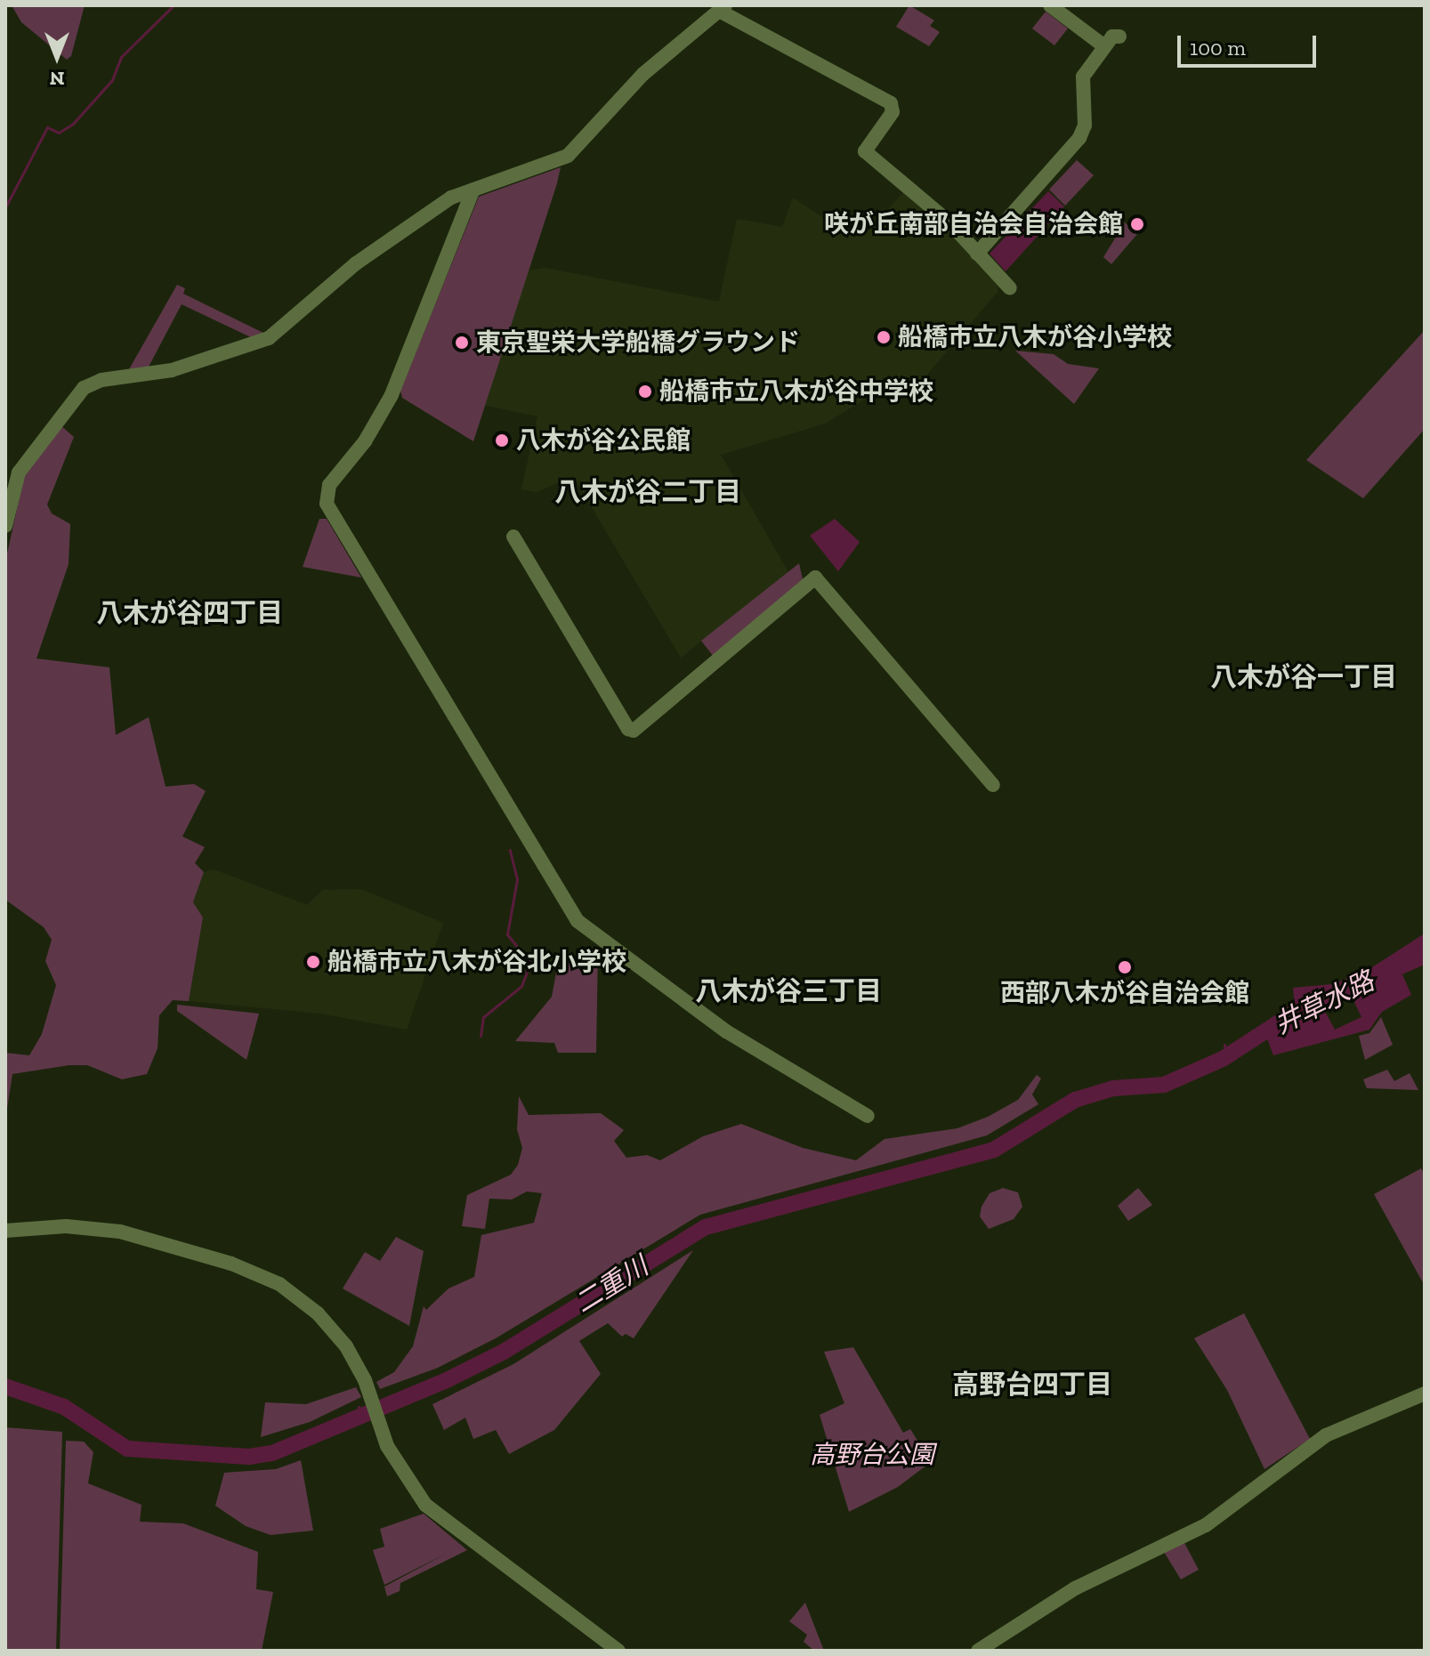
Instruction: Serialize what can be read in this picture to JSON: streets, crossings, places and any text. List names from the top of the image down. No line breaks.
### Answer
{"districts":["八木が谷二丁目","八木が谷四丁目","八木が谷一丁目","八木が谷三丁目","高野台四丁目"],"water":["井草水路","二重川"],"parks":["高野台公園"],"places":["咲が丘南部自治会自治会館","船橋市立八木が谷小学校","東京聖栄大学船橋グラウンド","船橋市立八木が谷中学校","八木が谷公民館","船橋市立八木が谷北小学校","西部八木が谷自治会館"],"scale_bar":"100 m","north":"bottom"}
